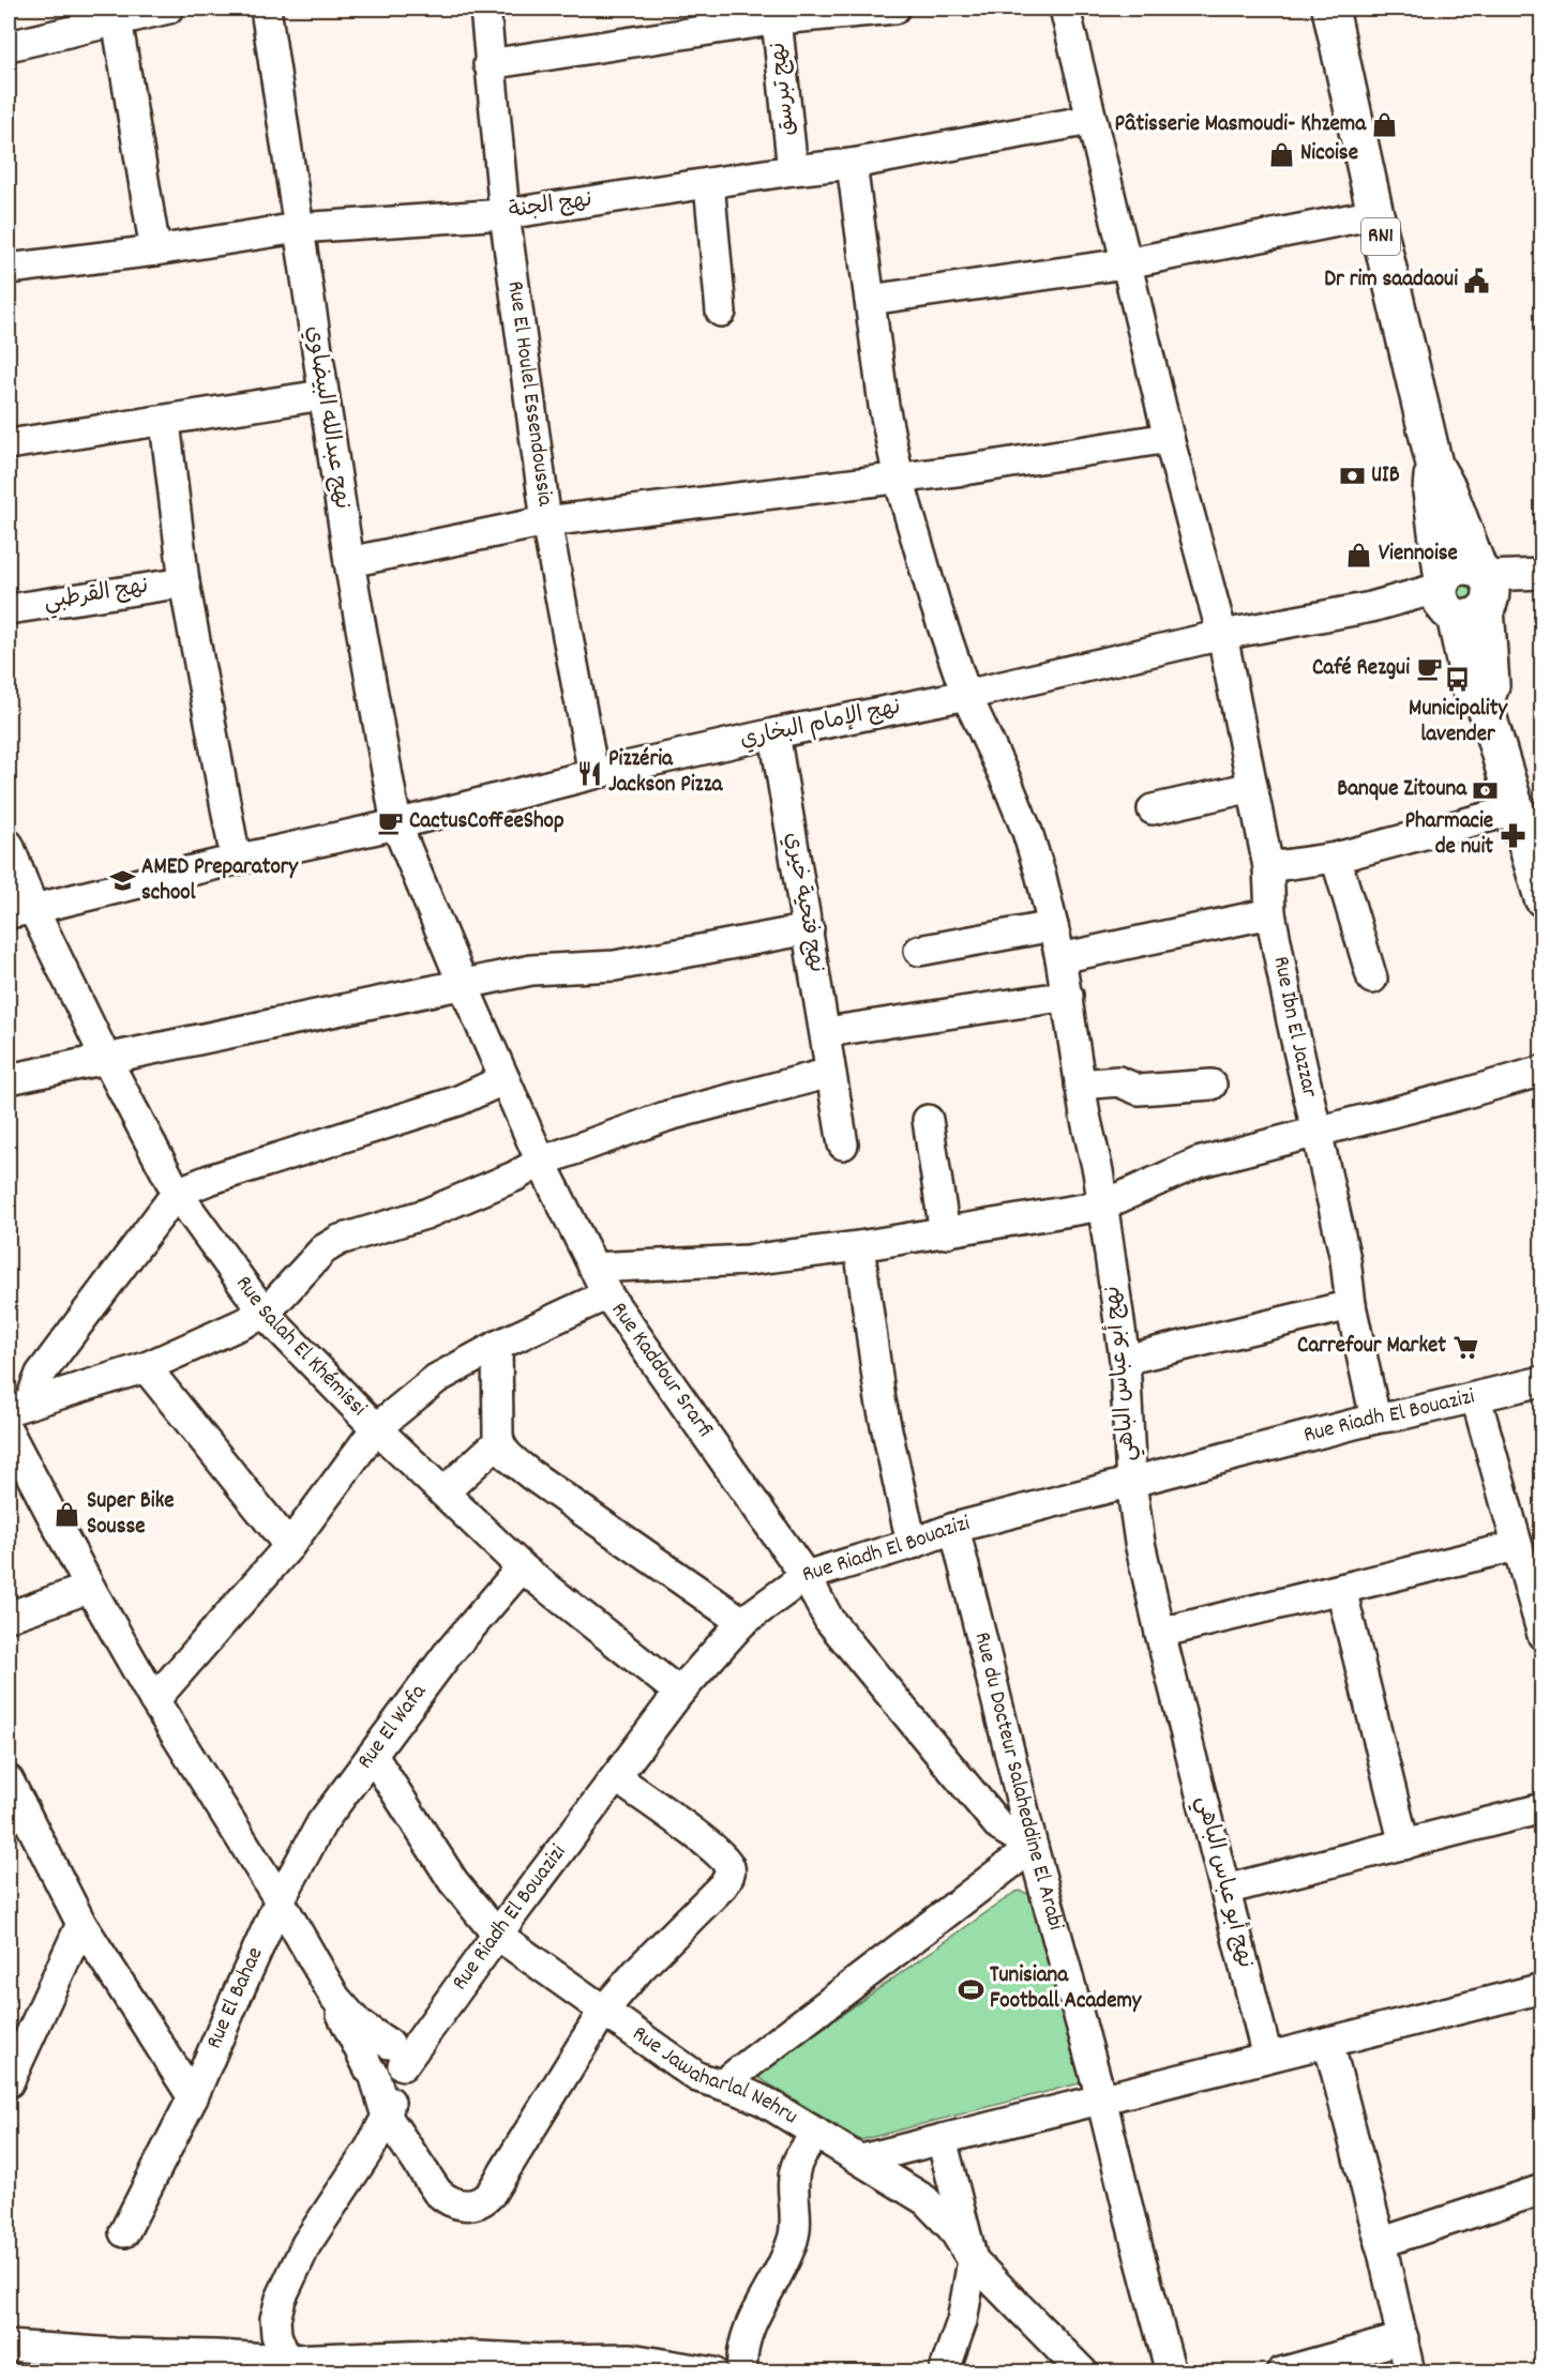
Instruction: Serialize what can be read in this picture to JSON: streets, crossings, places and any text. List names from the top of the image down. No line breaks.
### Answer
{"streets":{"main road":["RN1"],"street":["نهج تبرسق","نهج الجنة","Rue El Houlel Essendoussia","نهج عبدالله البيضاوي","نهج القرطبي","نهج الإمام البخاري","نهج فتحية خيري","Rue Ibn El Jazzar","Rue Salah El Khémissi","Rue Kaddour Srarfi","نهج أبو عباس الباهي","Rue Riadh El Bouazizi","Rue El Wafa","Rue du Docteur Salaheddine El Arabi","Rue El Bahae","Rue Jawaharlal Nehru"]},"crossings":[["نهج تبرسق","نهج الجنة"],["نهج الجنة","Rue El Houlel Essendoussia"],["نهج الجنة","نهج عبدالله البيضاوي"],["نهج الجنة","Rue Ibn El Jazzar"],["نهج الجنة","نهج أبو عباس الباهي"],["RN1","نهج الإمام البخاري"],["Rue El Houlel Essendoussia","نهج الإمام البخاري"],["نهج عبدالله البيضاوي","نهج الإمام البخاري"],["نهج عبدالله البيضاوي","Rue Kaddour Srarfi"],["نهج الإمام البخاري","نهج فتحية خيري"],["نهج الإمام البخاري","Rue Ibn El Jazzar"],["نهج الإمام البخاري","Rue Salah El Khémissi"],["نهج الإمام البخاري","Rue Kaddour Srarfi"],["نهج الإمام البخاري","نهج أبو عباس الباهي"],["Rue Ibn El Jazzar","Rue Riadh El Bouazizi"],["Rue Salah El Khémissi","Rue Riadh El Bouazizi"],["Rue Salah El Khémissi","Rue El Wafa"],["Rue Kaddour Srarfi","Rue Riadh El Bouazizi"],["Rue Kaddour Srarfi","Rue du Docteur Salaheddine El Arabi"],["نهج أبو عباس الباهي","Rue Riadh El Bouazizi"],["Rue Riadh El Bouazizi","Rue du Docteur Salaheddine El Arabi"],["Rue Riadh El Bouazizi","Rue Jawaharlal Nehru"],["Rue El Wafa","Rue El Bahae"],["Rue El Wafa","Rue Jawaharlal Nehru"]],"places":{"shop":["Pâtisserie Masmoudi- Khzema","Nicoise","Viennoise","Super Bike Sousse"],"public building":["Dr rim saadaoui"],"bank":["UIB","Banque Zitouna"],"cafe":["Café Rezgui","CactusCoffeeShop"],"bus stop":["Municipality lavender"],"restaurant":["Pizzéria Jackson Pizza"],"pharmacy":["Pharmacie de nuit"],"school or university":["AMED Preparatory school"],"supermarket":["Carrefour Market"],"sports":["Tunisiana Football Academy"]}}
